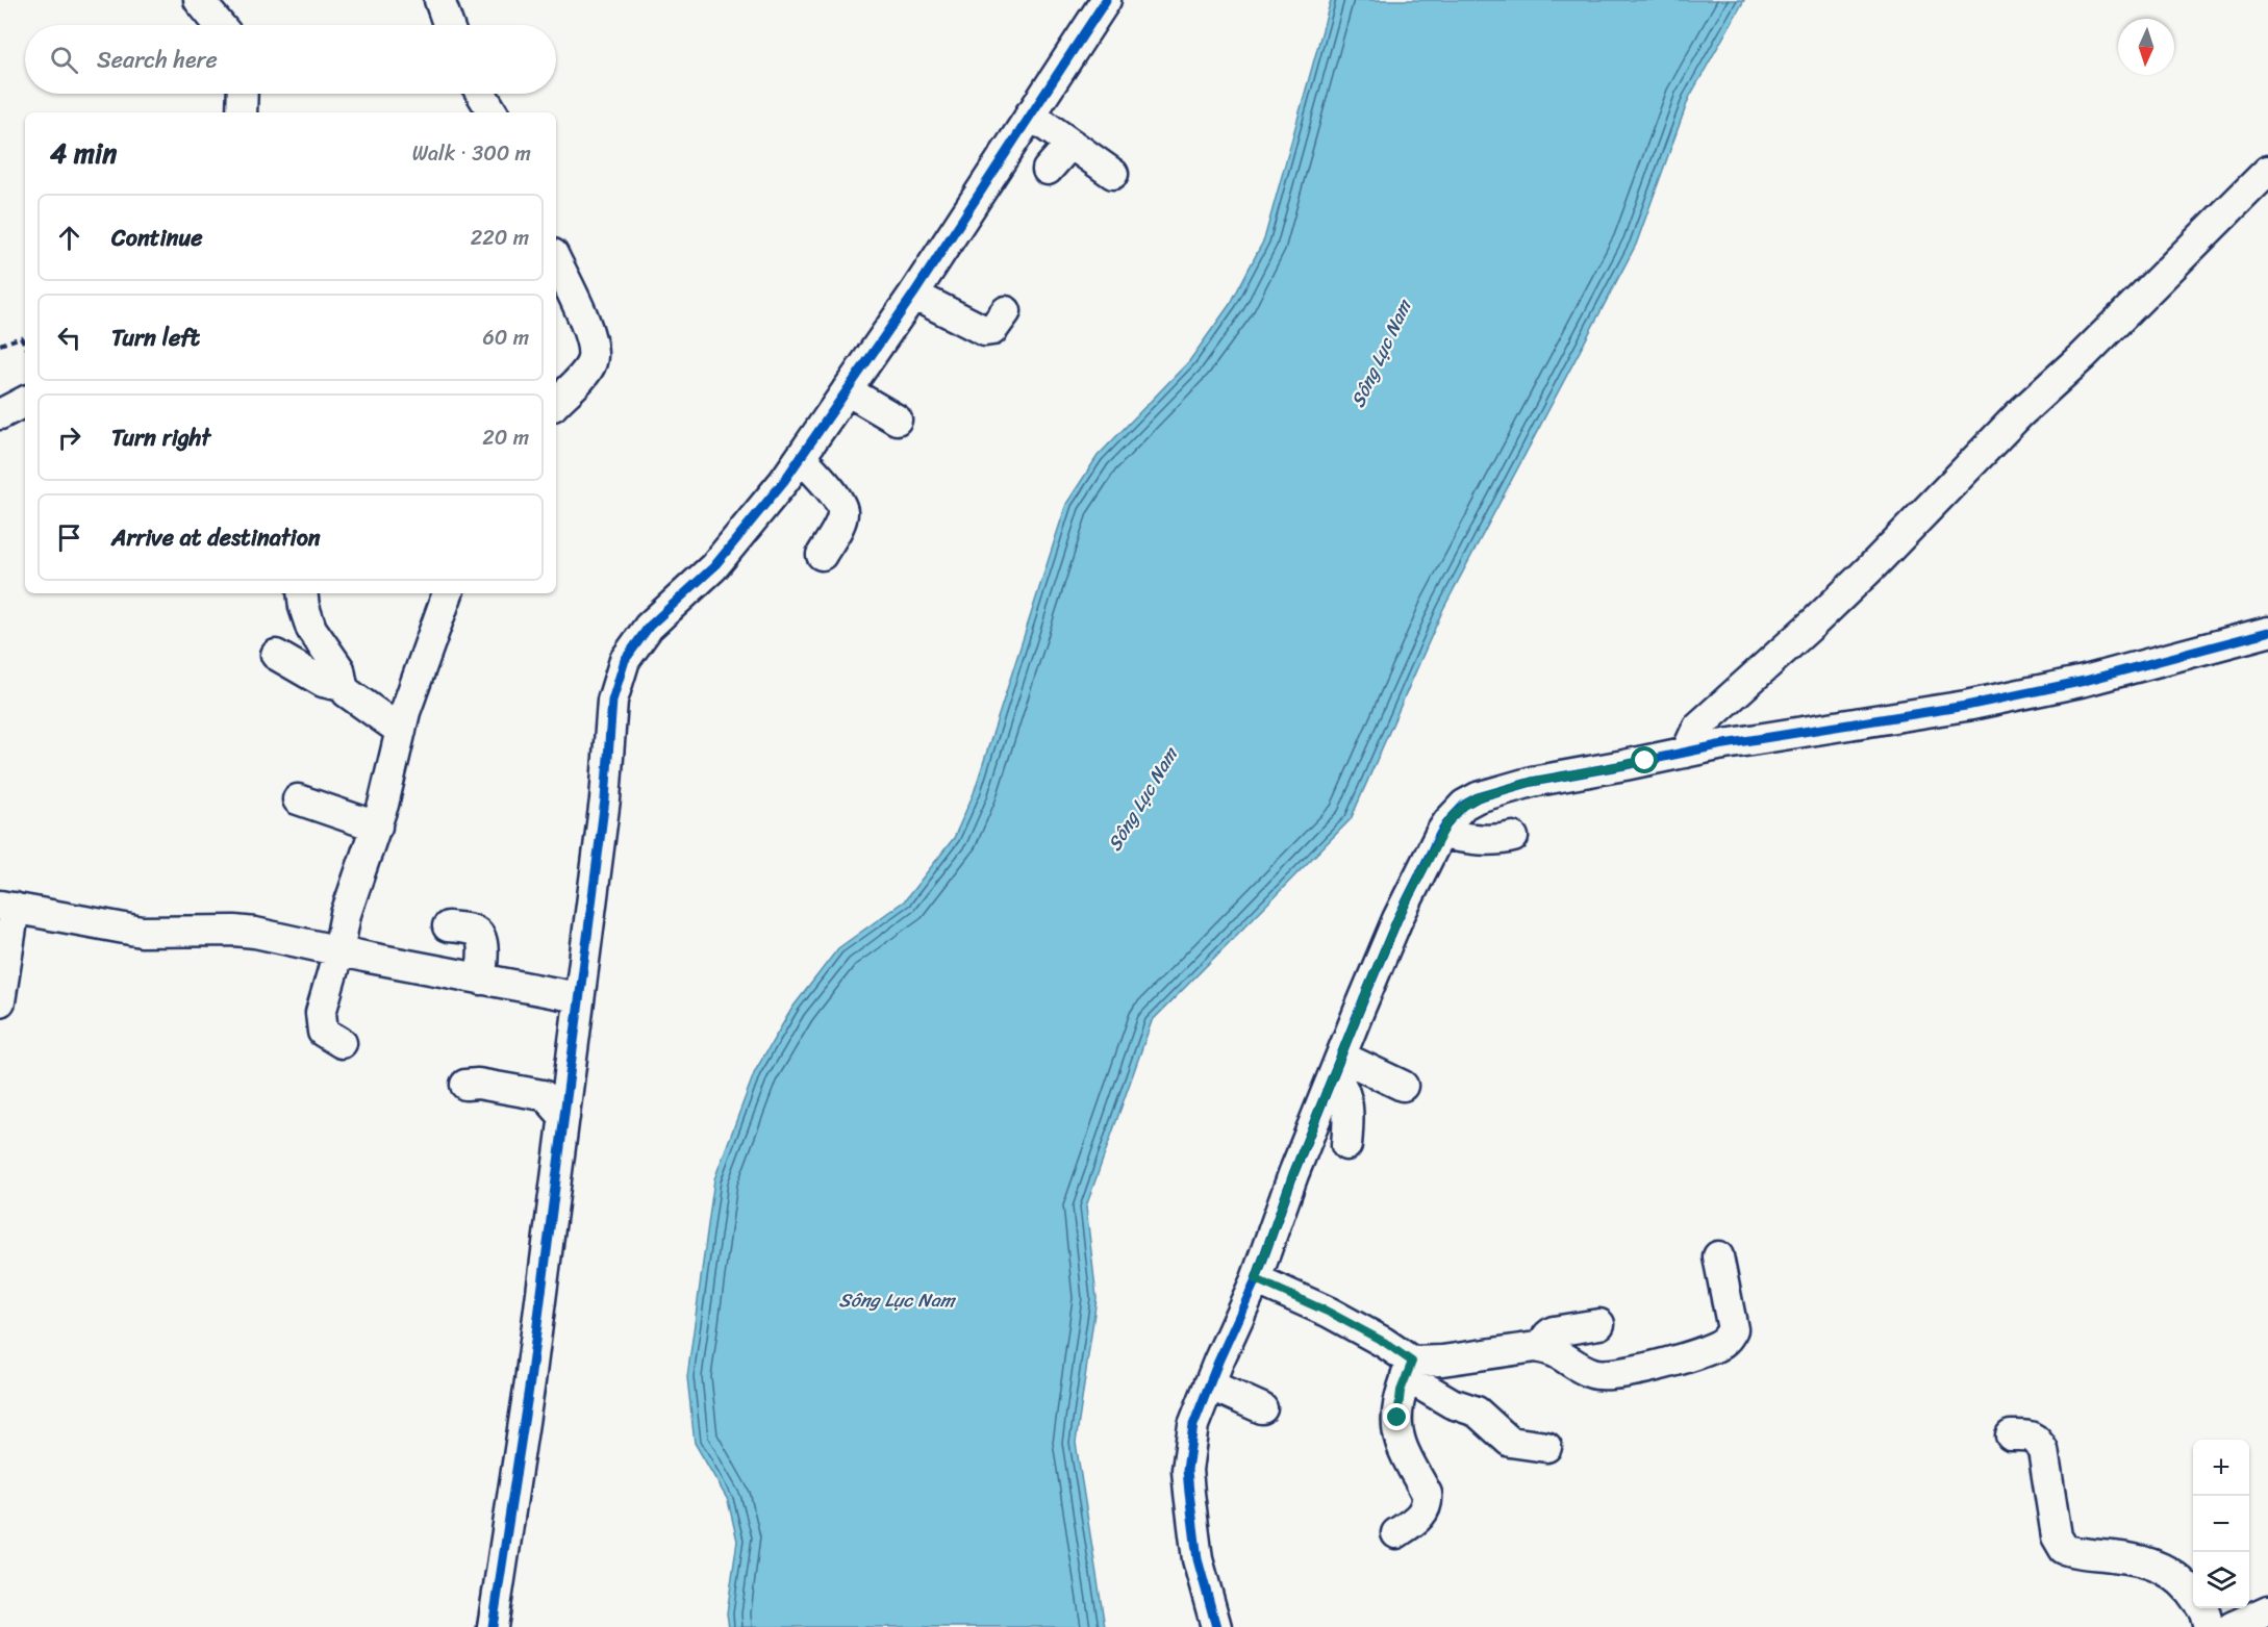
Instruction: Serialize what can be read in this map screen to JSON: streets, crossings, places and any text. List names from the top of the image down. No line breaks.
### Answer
{"water":["Sông Lục Nam"],"north":"bottom","page":{"search":"Search here","heading":["4 min","Walk · 300 m"],"list":[["Continue","220 m"],["Turn left","60 m"],["Turn right","20 m"],"Arrive at destination"],"map_buttons":["+","−"]}}
